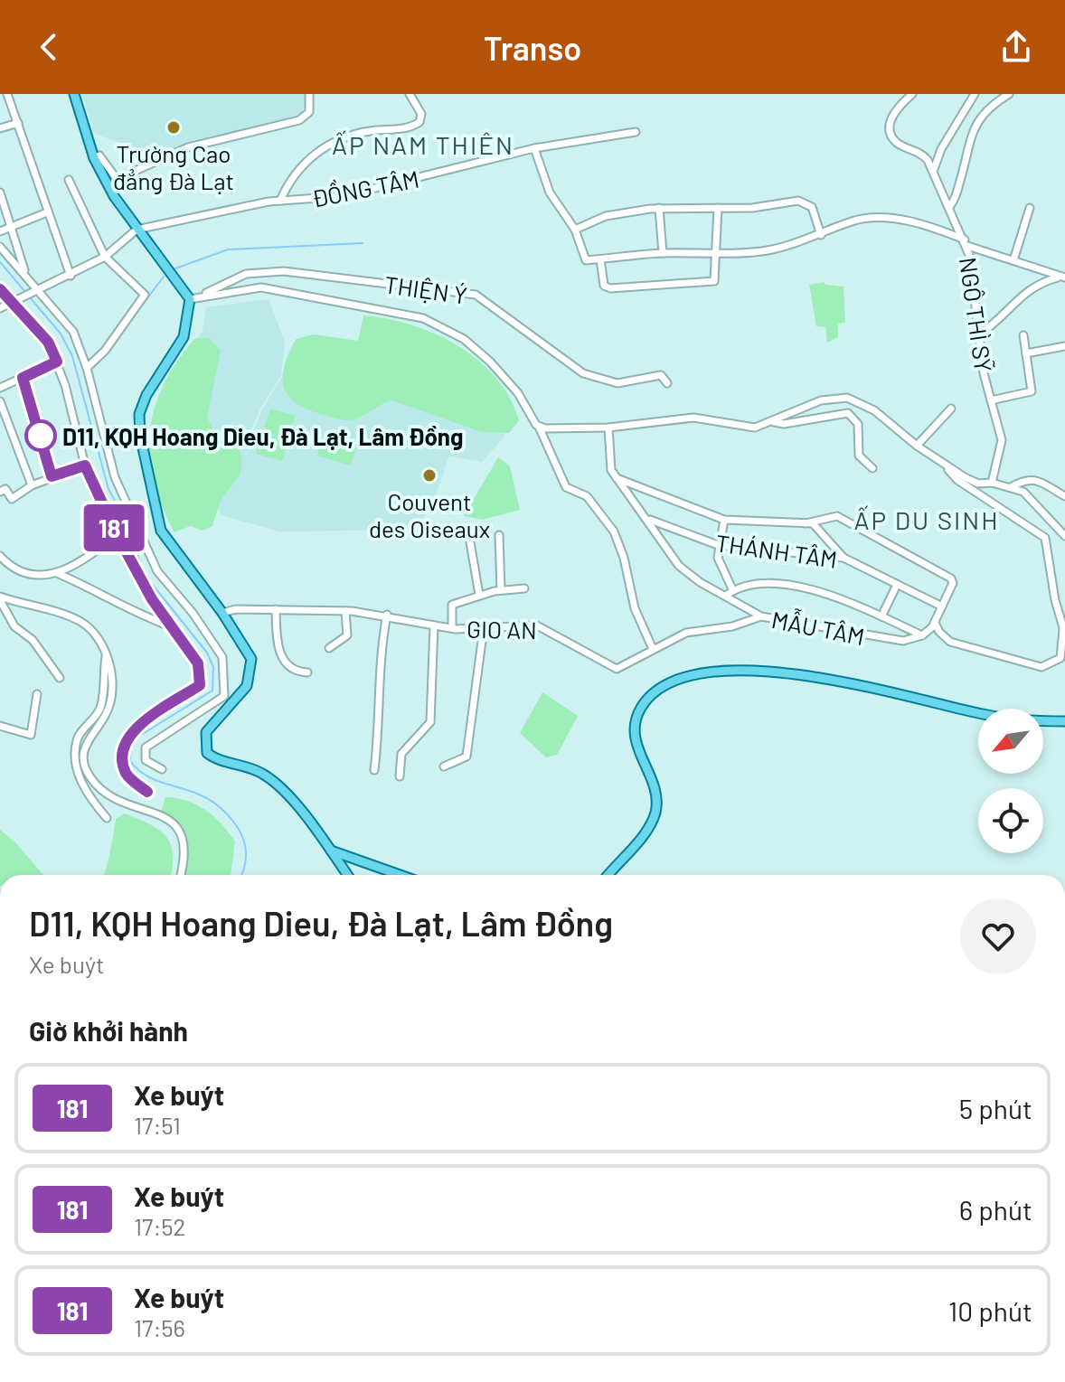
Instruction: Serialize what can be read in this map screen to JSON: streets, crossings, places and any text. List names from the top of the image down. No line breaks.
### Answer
{"streets":{"street":["ĐỒNG TÂM","THIỆN Ý","NGÔ THÌ SỸ","THÁNH TÂM","MẪU TÂM","GIO AN"]},"crossings":[["THÁNH TÂM","MẪU TÂM"],["MẪU TÂM","GIO AN"]],"districts":["ẤP NAM THIÊN","ẤP DU SINH"],"places":["Trường Cao đẳng Đà Lạt","D11, KQH Hoang Dieu, Đà Lạt, Lâm Đồng","Couvent des Oiseaux"],"lines":["bus line 181"],"north":"bottom left","page":{"header":"Transo","on_map":"181","heading":[["D11, KQH Hoang Dieu, Đà Lạt, Lâm Đồng","Xe buýt"],"Giờ khởi hành"],"list":[{"mark":"181","name":"Xe buýt","note":"17:51","value":"5 phút"},{"mark":"181","name":"Xe buýt","note":"17:52","value":"6 phút"},{"mark":"181","name":"Xe buýt","note":"17:56","value":"10 phút"}]}}
